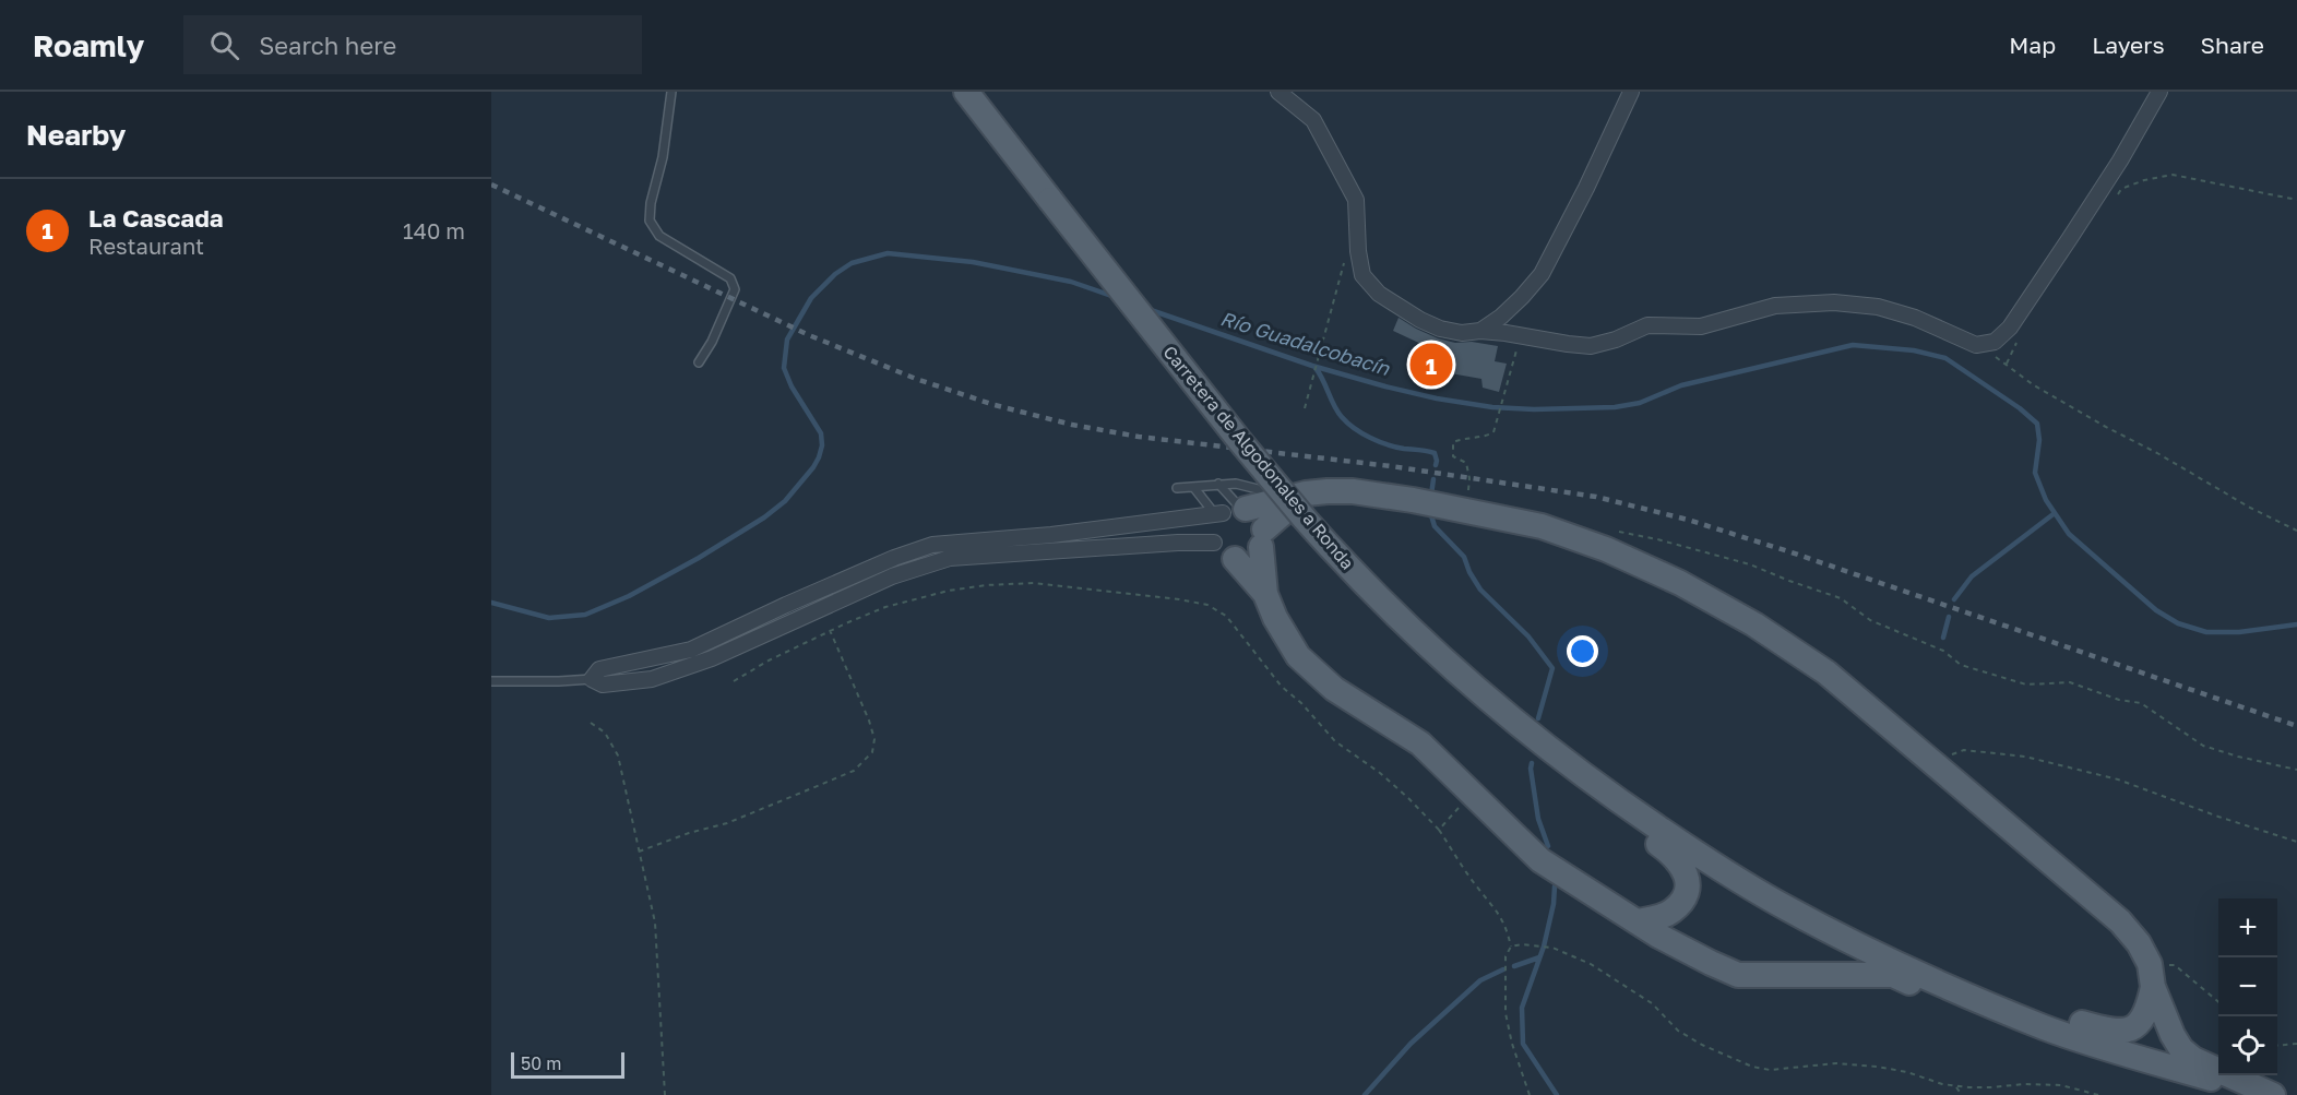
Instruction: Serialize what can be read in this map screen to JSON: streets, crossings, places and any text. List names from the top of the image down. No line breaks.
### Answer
{"streets":{"main road":["Carretera de Algodonales a Ronda"]},"water":["Río Guadalcobacín"],"scale_bar":"50 m","page":{"header":"Roamly","search":"Search here","nav":["Map","Layers","Share"],"heading":"Nearby","list":[{"mark":"1","name":"La Cascada","note":"Restaurant","value":"140 m"}],"pins":"1","map_buttons":["+","−"],"scale":"50 m"}}
